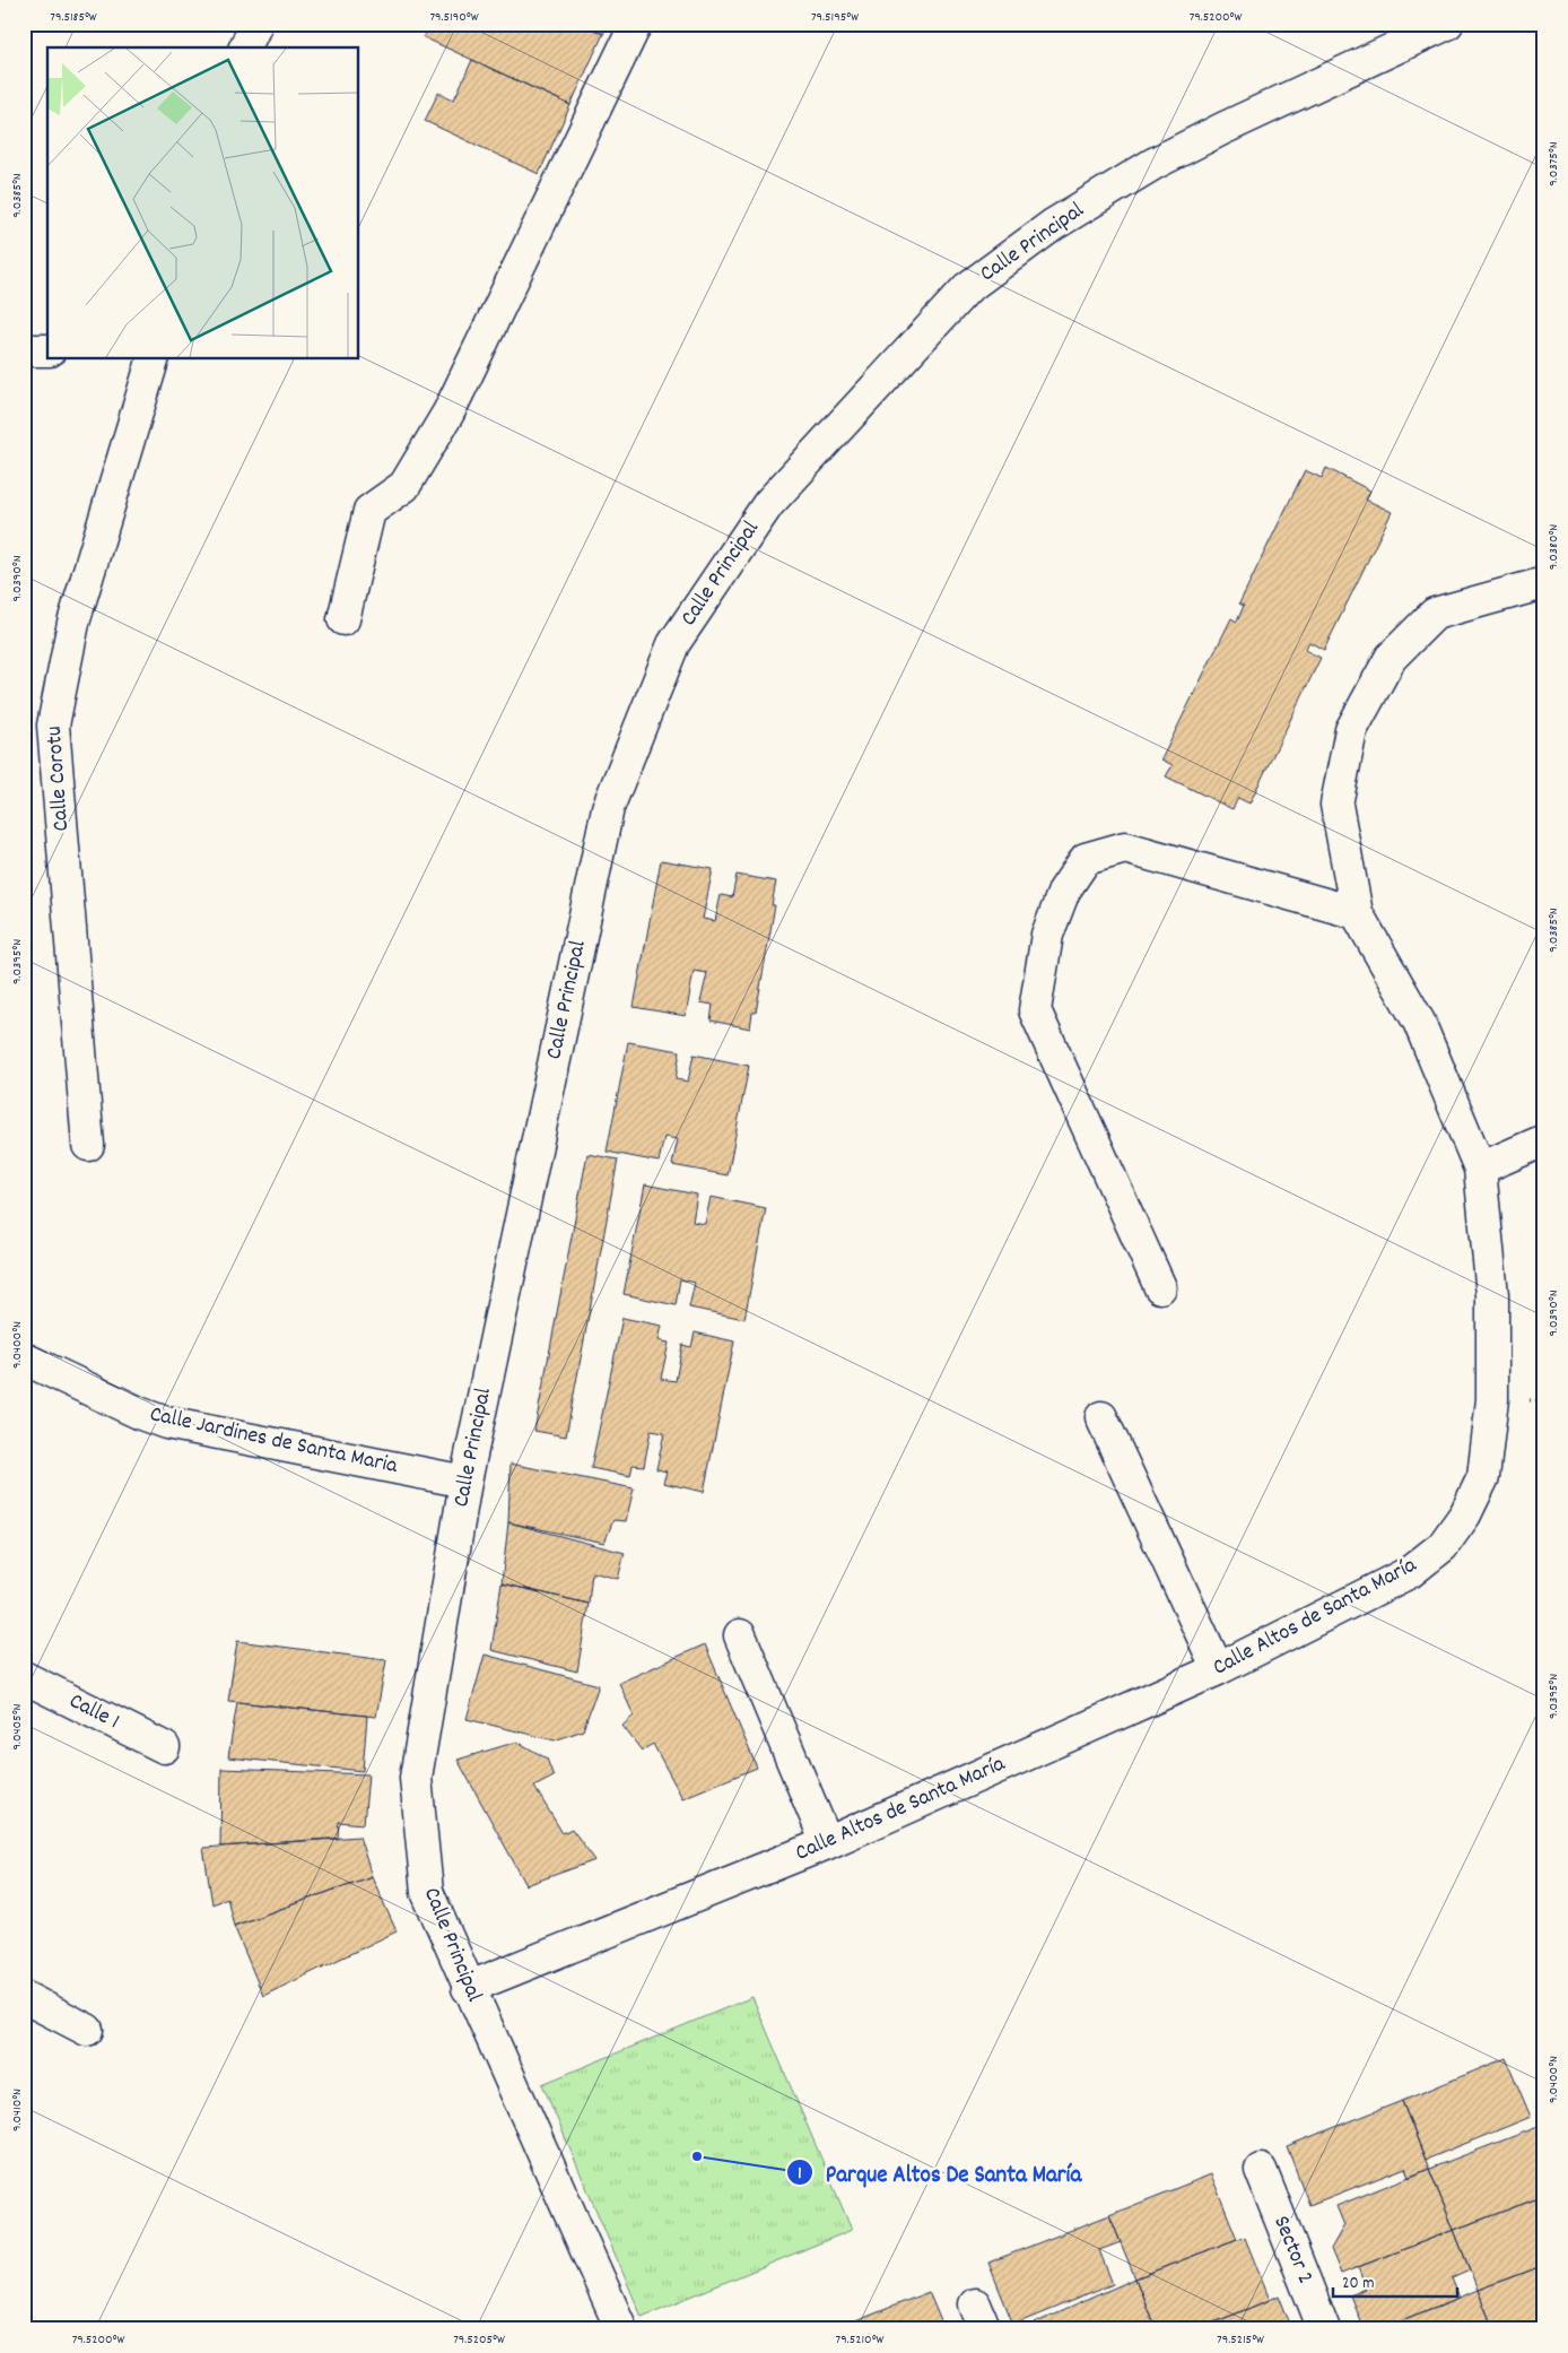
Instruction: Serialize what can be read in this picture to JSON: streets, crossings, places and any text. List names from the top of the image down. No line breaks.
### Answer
{"streets":{"street":["Calle Principal","Calle Corotu","Calle Jardines de Santa Maria","Calle Altos de Santa María","Calle 1","Sector 2"]},"crossings":[["Calle Principal","Calle Jardines de Santa Maria"],["Calle Principal","Calle Altos de Santa María"]],"places":["Parque Altos De Santa María"],"scale_bar":"20 m","coordinates":["79.5185°W","79.5190°W","79.5195°W","79.5200°W","9.0375°N","9.0385°N","9.0380°N","9.0390°N","9.0395°N","9.0400°N","9.0405°N","9.0410°N","79.5205°W","79.5210°W","79.5215°W"]}
